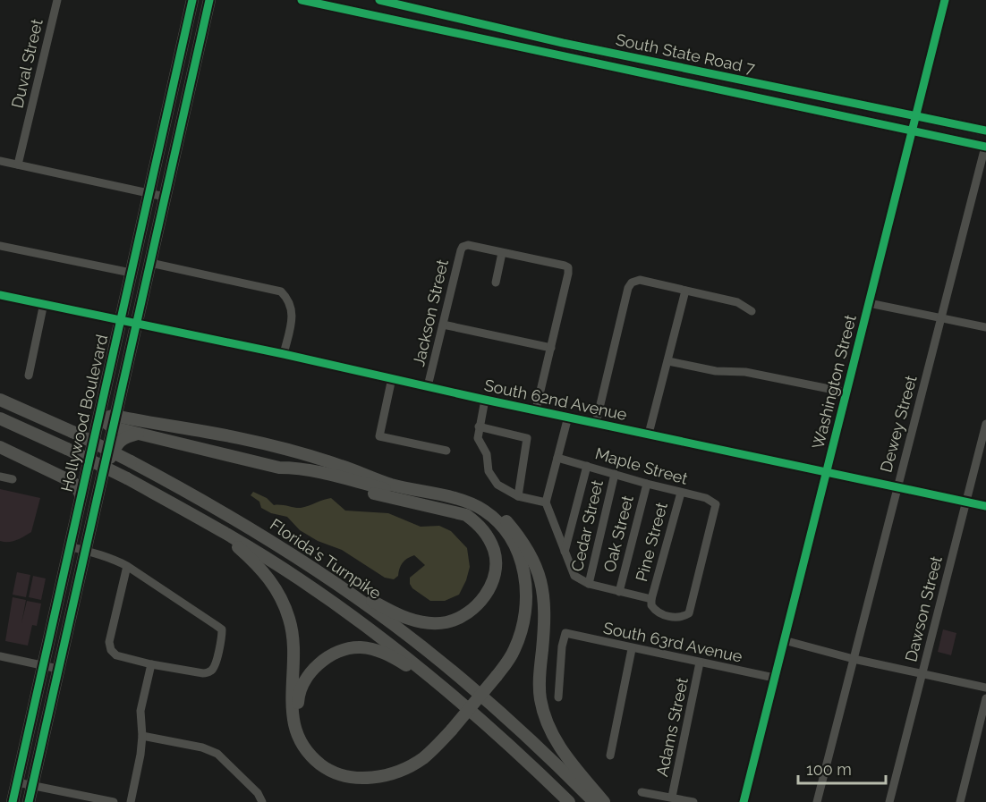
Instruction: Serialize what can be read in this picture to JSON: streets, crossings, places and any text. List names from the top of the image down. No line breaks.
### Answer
{"streets":{"highway":["Hollywood Boulevard","Florida's Turnpike"],"main road":["South State Road 7"],"street":["Duval Street","Jackson Street","Washington Street","South 62nd Avenue","Dewey Street","Maple Street","Cedar Street","Oak Street","Pine Street","Dawson Street","South 63rd Avenue","Adams Street"]},"crossings":[["South State Road 7","Washington Street"],["South State Road 7","Dewey Street"],["Jackson Street","South 62nd Avenue"],["Washington Street","South 62nd Avenue"],["Washington Street","South 63rd Avenue"],["South 62nd Avenue","Hollywood Boulevard"],["South 62nd Avenue","Dewey Street"],["South 62nd Avenue","Dawson Street"],["Maple Street","Cedar Street"],["Maple Street","Oak Street"],["Maple Street","Pine Street"],["South 63rd Avenue","Adams Street"]],"scale_bar":"100 m"}
